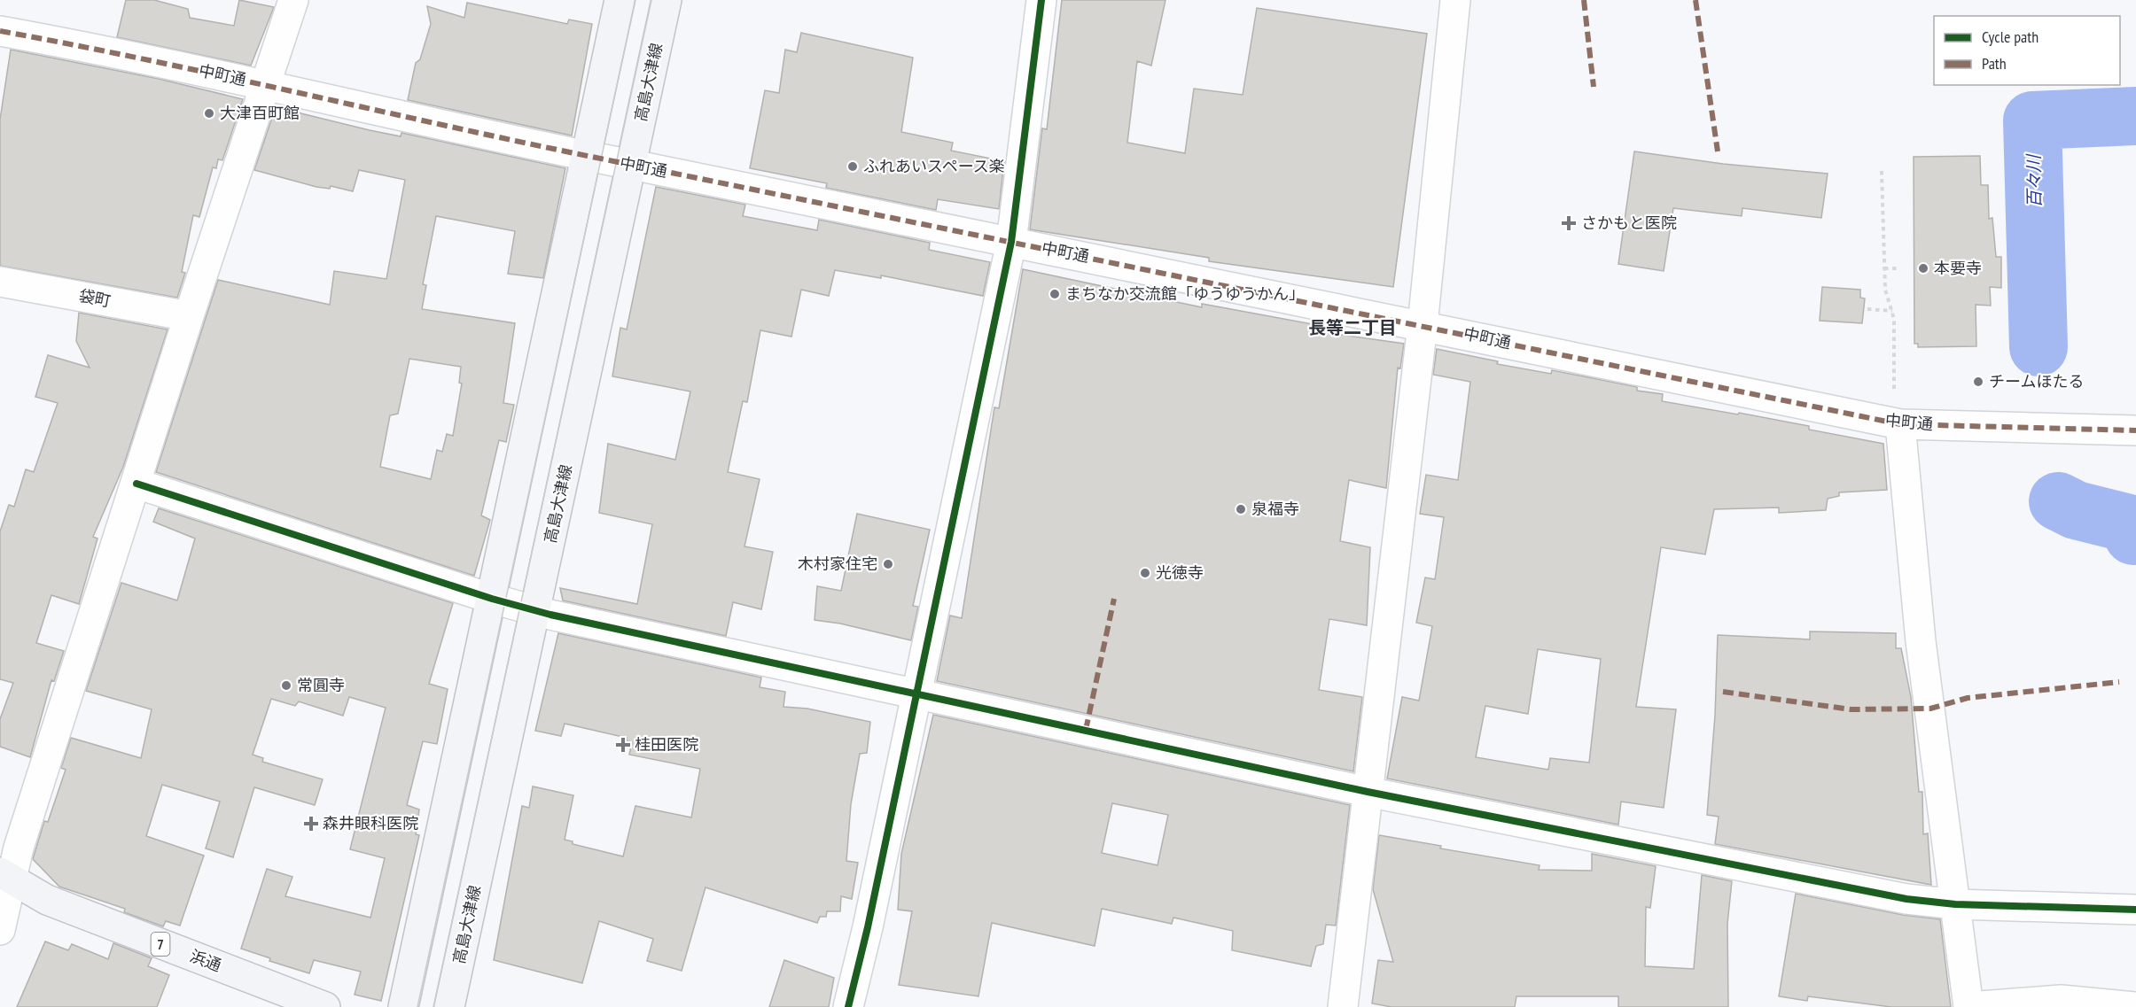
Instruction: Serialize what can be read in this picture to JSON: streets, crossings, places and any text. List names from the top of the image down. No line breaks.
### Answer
{"streets":{"main road":["高島大津線","7","浜通"],"street":["中町通","袋町"]},"crossings":[["中町通","高島大津線"]],"districts":["長等二丁目"],"water":["百々川"],"places":{"other":["大津百町館","ふれあいスペース楽","本要寺","まちなか交流館「ゆうゆうかん」","チームほたる","泉福寺","木村家住宅","光徳寺","常圓寺"],"health":["さかもと医院","桂田医院","森井眼科医院"]},"legend":["Cycle path","Path"]}
